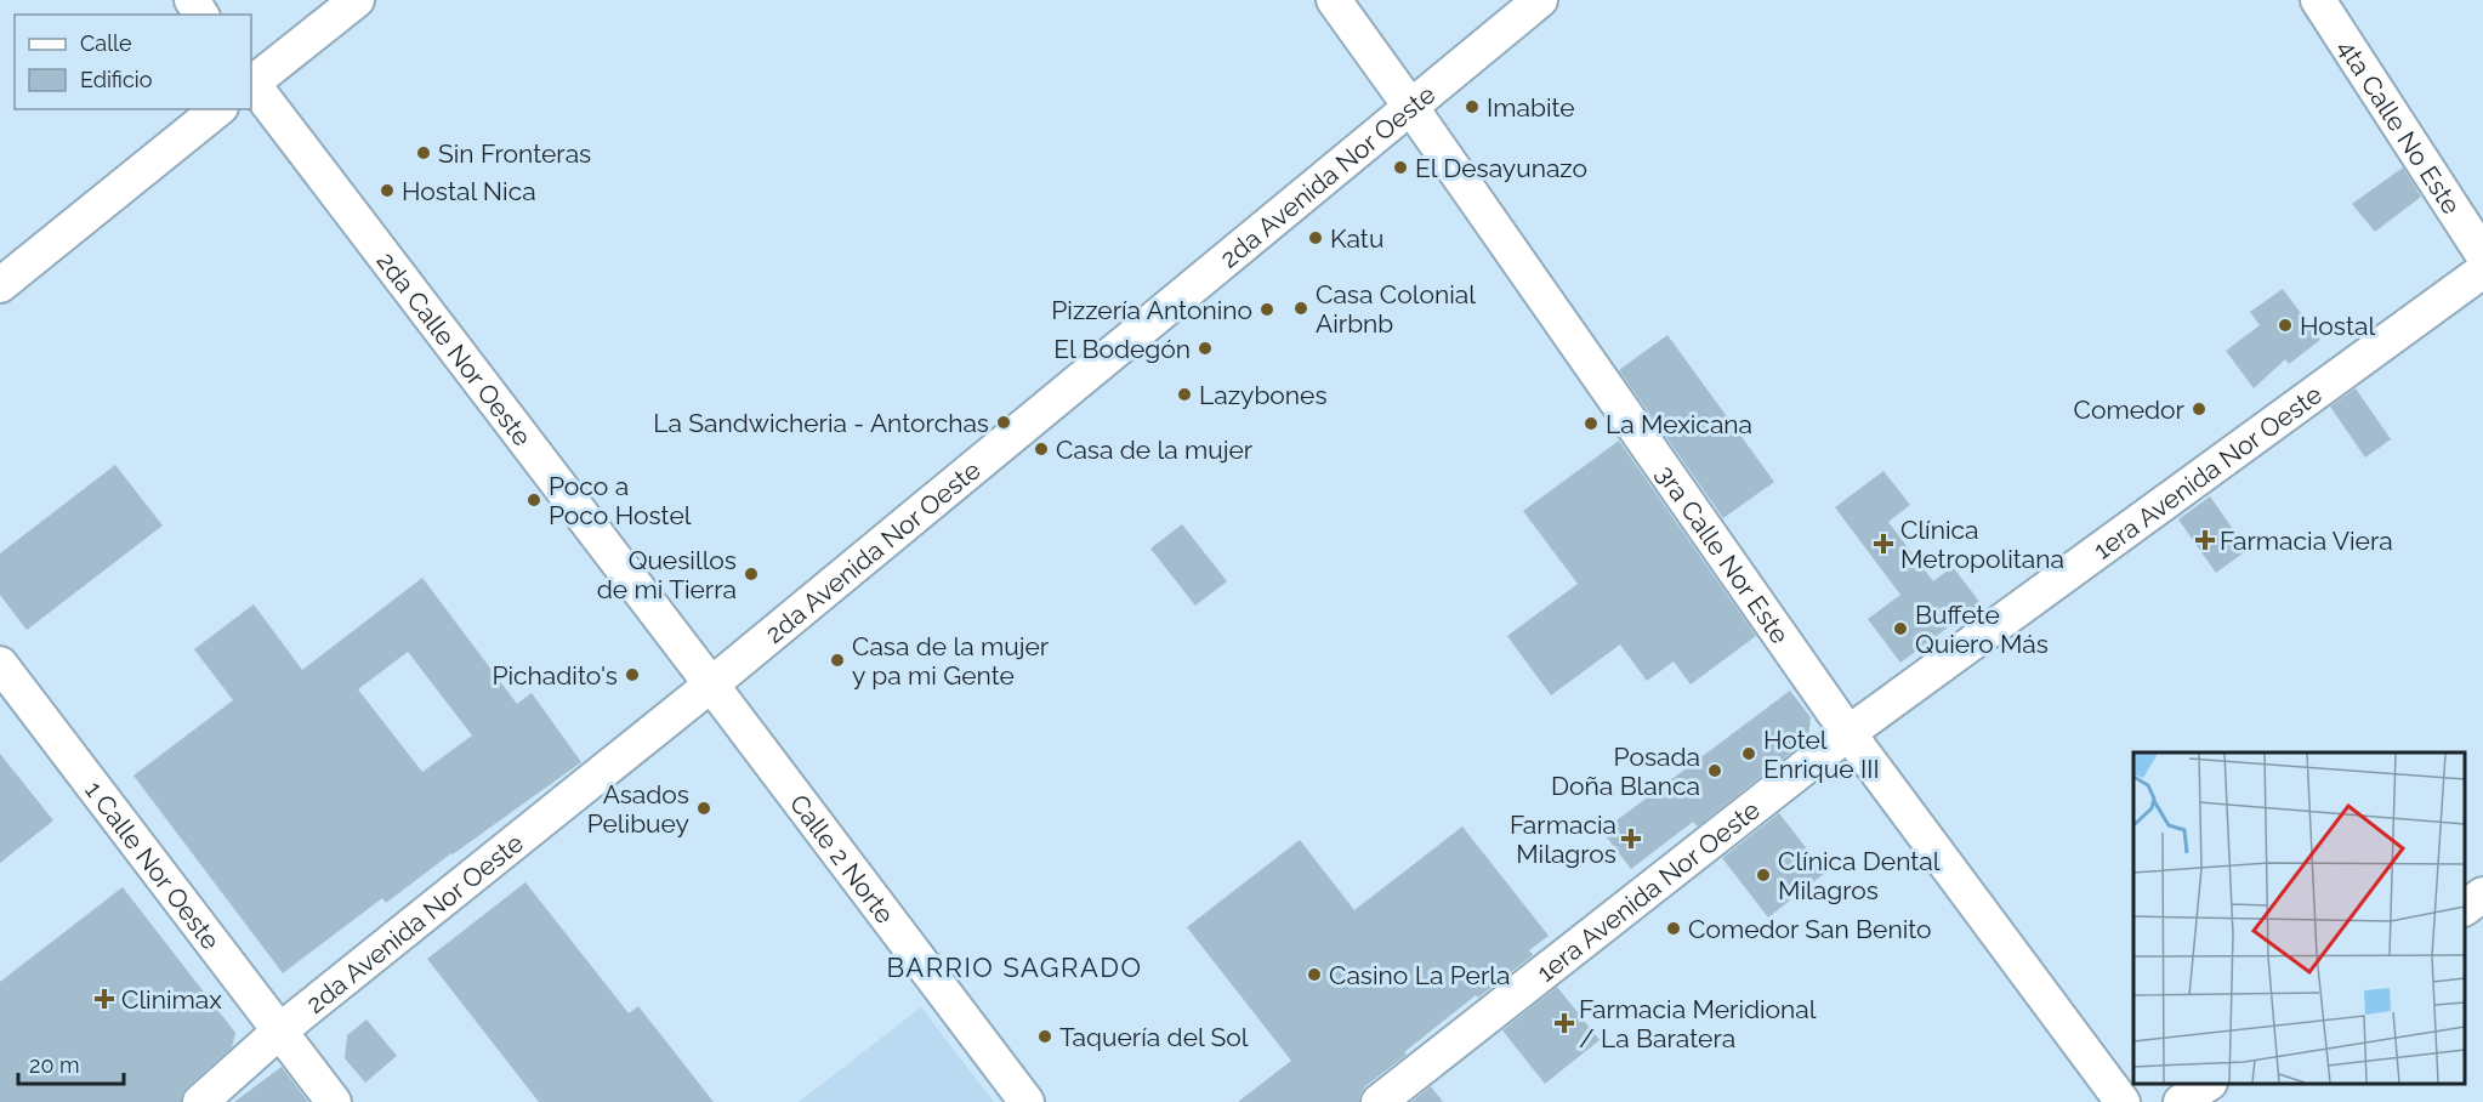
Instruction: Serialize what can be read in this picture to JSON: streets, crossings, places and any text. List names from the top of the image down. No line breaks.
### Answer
{"streets":{"street":["4ta Calle No Este","2da Avenida Nor Oeste","2da Calle Nor Oeste","1era Avenida Nor Oeste","3ra Calle Nor Este","Calle 2 Norte","1 Calle Nor Oeste"]},"crossings":[["2da Avenida Nor Oeste","2da Calle Nor Oeste"],["2da Avenida Nor Oeste","3ra Calle Nor Este"],["2da Avenida Nor Oeste","Calle 2 Norte"],["2da Avenida Nor Oeste","1 Calle Nor Oeste"],["2da Calle Nor Oeste","Calle 2 Norte"],["1era Avenida Nor Oeste","3ra Calle Nor Este"]],"districts":["BARRIO SAGRADO"],"places":{"other":["Imabite","Sin Fronteras","El Desayunazo","Hostal Nica","Katu","Casa Colonial Airbnb","Pizzería Antonino","Hostal","El Bodegón","Lazybones","Comedor","La Sandwicheria - Antorchas","La Mexicana","Casa de la mujer","Poco a Poco Hostel","Quesillos de mi Tierra","Buffete Quiero Más","Casa de la mujer y pa mi Gente","Pichadito's","Hotel Enrique III","Posada Doña Blanca","Asados Pelibuey","Clínica Dental Milagros","Comedor San Benito","Casino La Perla","Taquería del Sol"],"health":["Farmacia Viera","Clínica Metropolitana","Farmacia Milagros","Clinimax","Farmacia Meridional / La Baratera"]},"legend":["Calle","Edificio"],"scale_bar":"20 m"}
